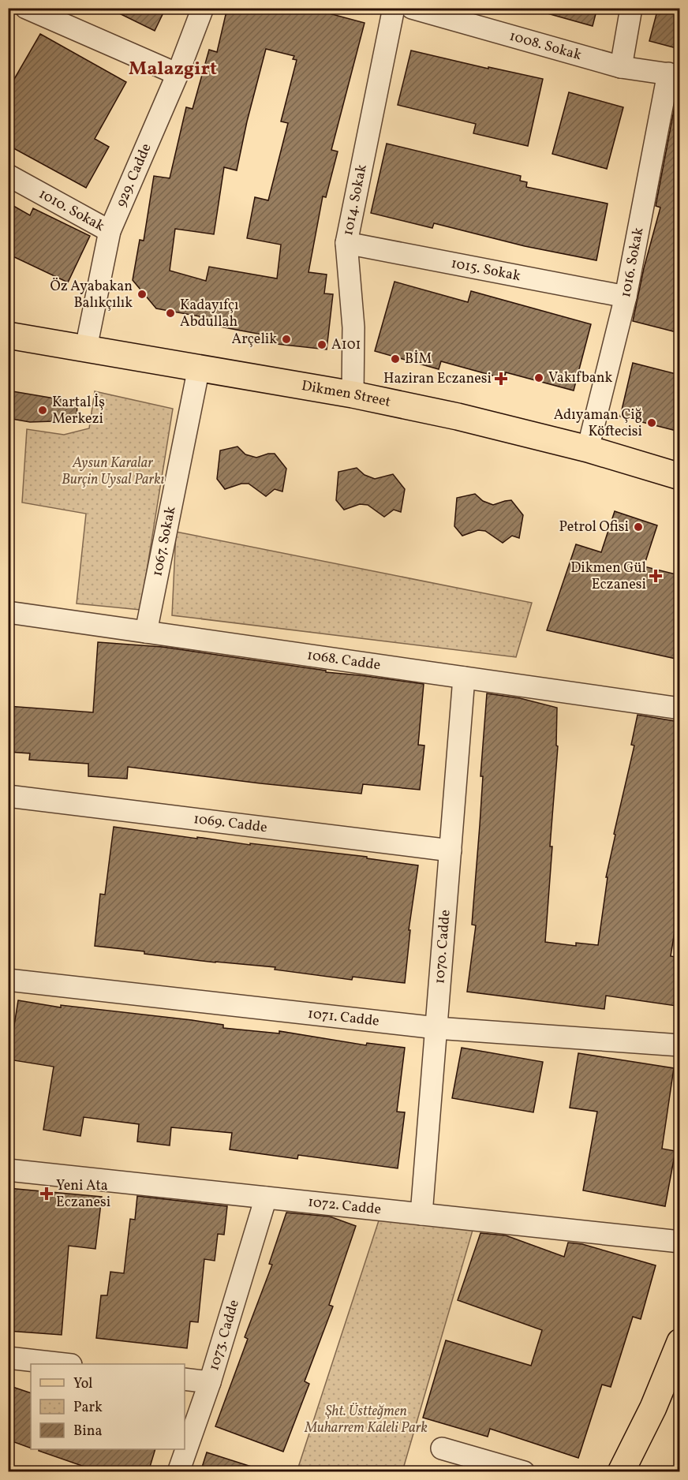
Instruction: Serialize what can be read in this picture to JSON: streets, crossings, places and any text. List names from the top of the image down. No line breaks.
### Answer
{"streets":{"main road":["Dikmen Street"],"street":["1008. Sokak","929. Cadde","1014. Sokak","1010. Sokak","1016. Sokak","1015. Sokak","1067. Sokak","1068. Cadde","1069. Cadde","1070. Cadde","1071. Cadde","1072. Cadde","1073. Cadde"]},"crossings":[["1008. Sokak","1016. Sokak"],["929. Cadde","1010. Sokak"],["929. Cadde","Dikmen Street"],["1014. Sokak","1015. Sokak"],["1014. Sokak","Dikmen Street"],["1016. Sokak","1015. Sokak"],["1016. Sokak","Dikmen Street"],["Dikmen Street","1067. Sokak"],["1067. Sokak","1068. Cadde"],["1068. Cadde","1070. Cadde"],["1069. Cadde","1070. Cadde"],["1070. Cadde","1071. Cadde"],["1070. Cadde","1072. Cadde"],["1072. Cadde","1073. Cadde"]],"districts":["Malazgirt"],"parks":["Aysun Karalar Burçin Uysal Parkı","Şht. Üstteğmen Muharrem Kaleli Park"],"places":{"other":["Öz Ayabakan Balıkçılık","Kadayıfçı Abdullah","Arçelik","A101","BİM","Vakıfbank","Kartal İş Merkezi","Adıyaman Çiğ Köftecisi","Petrol Ofisi"],"health":["Haziran Eczanesi","Dikmen Gül Eczanesi","Yeni Ata Eczanesi"]},"legend":["Yol","Park","Bina"]}
